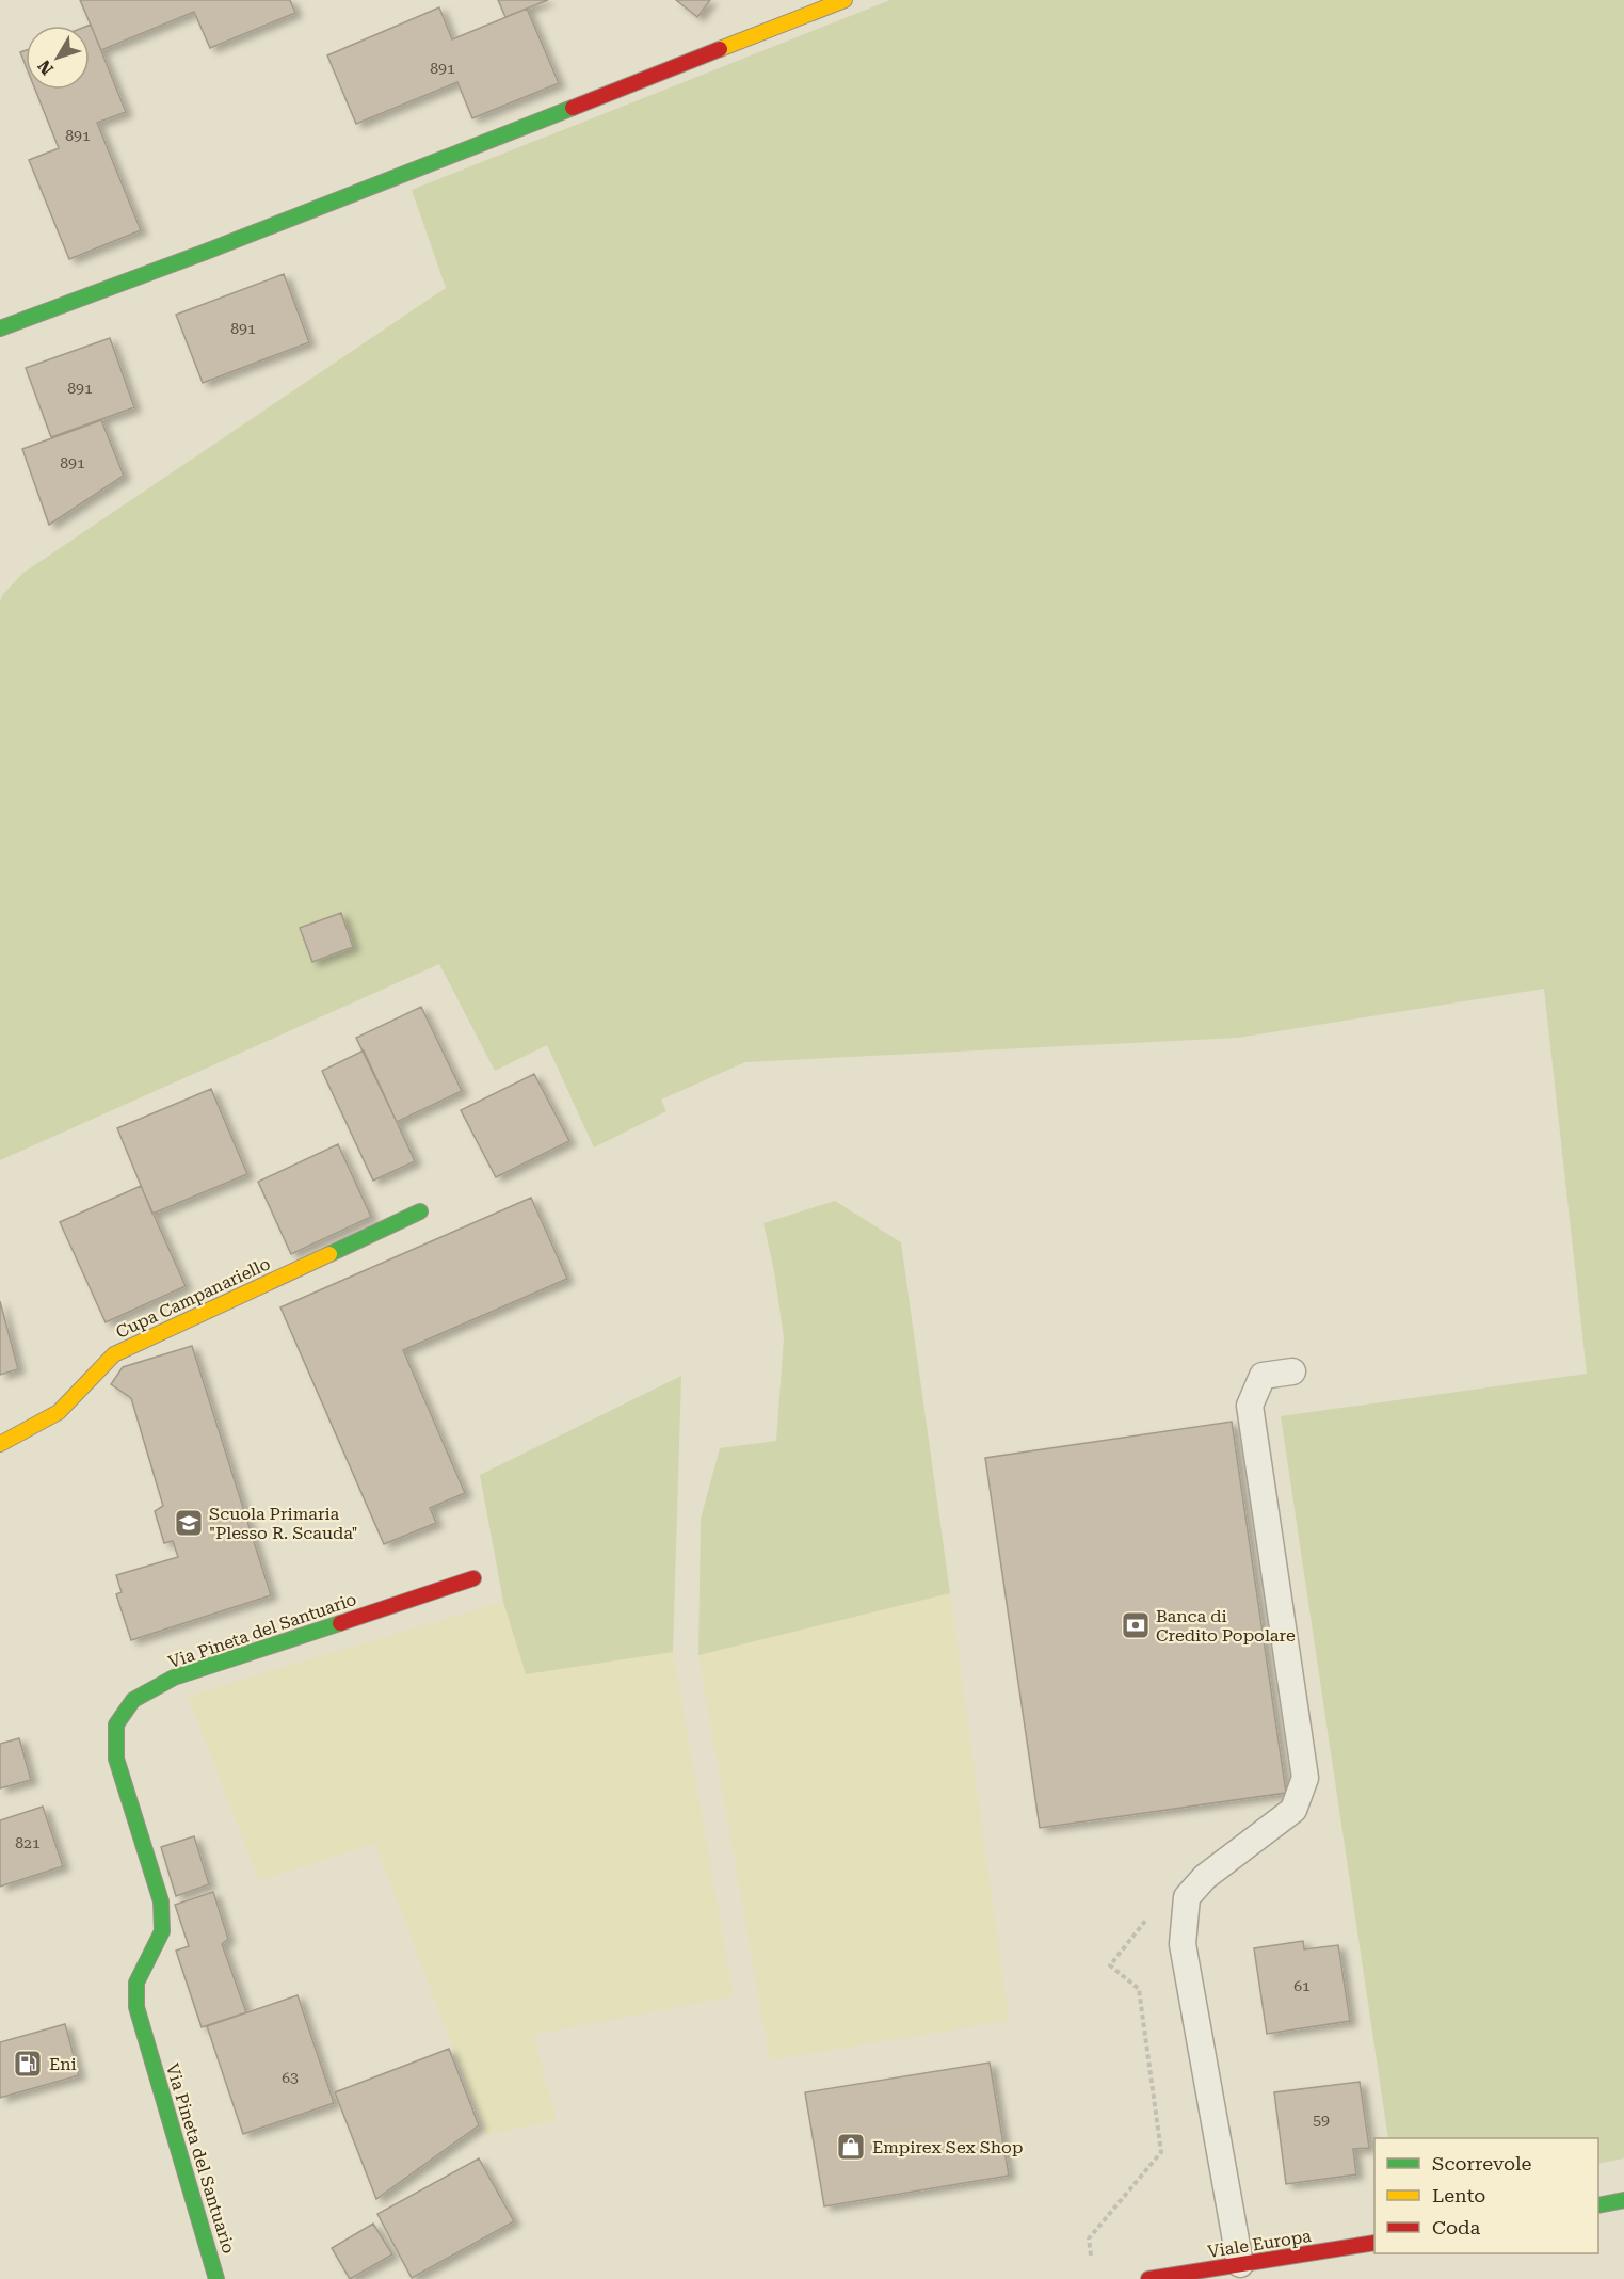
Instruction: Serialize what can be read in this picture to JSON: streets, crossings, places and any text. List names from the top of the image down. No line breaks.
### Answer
{"streets":{"street":["Cupa Campanariello","Via Pineta del Santuario","Viale Europa"]},"places":{"school or university":["Scuola Primaria \"Plesso R. Scauda\""],"bank":["Banca di Credito Popolare"],"fuel station":["Eni"],"shop":["Empirex Sex Shop"]},"house_numbers":["891","891","891","891","891","821","61","63","59"],"legend":["Scorrevole","Lento","Coda"],"north":"bottom left"}
